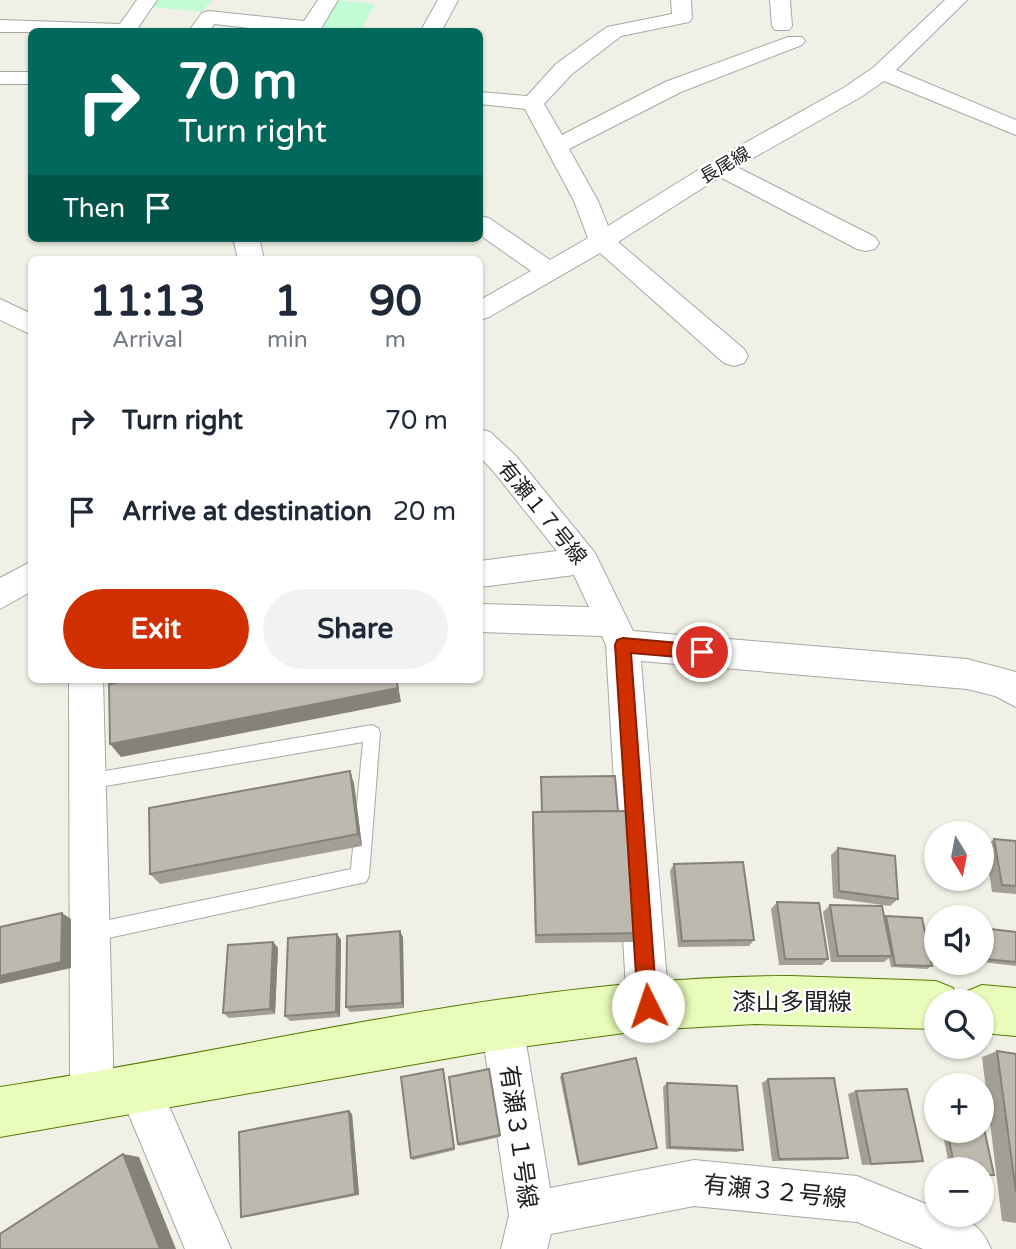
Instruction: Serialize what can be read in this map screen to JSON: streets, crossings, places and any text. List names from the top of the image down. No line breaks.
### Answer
{"streets":{"street":["長尾線","有瀬１７号線","漆山多聞線","有瀬３１号線","有瀬３２号線"]},"crossings":[["有瀬１７号線","漆山多聞線"],["漆山多聞線","有瀬３１号線"],["有瀬３１号線","有瀬３２号線"]],"north":"bottom","page":{"turn":["70 m","Turn right"],"then":"Then","eta":["11:13","Arrival","1","min","90","m"],"list":[{"name":"Turn right","value":"70 m"},{"name":"Arrive at destination","value":"20 m"}],"buttons":["Exit","Share"],"map_buttons":["+","−"]}}
